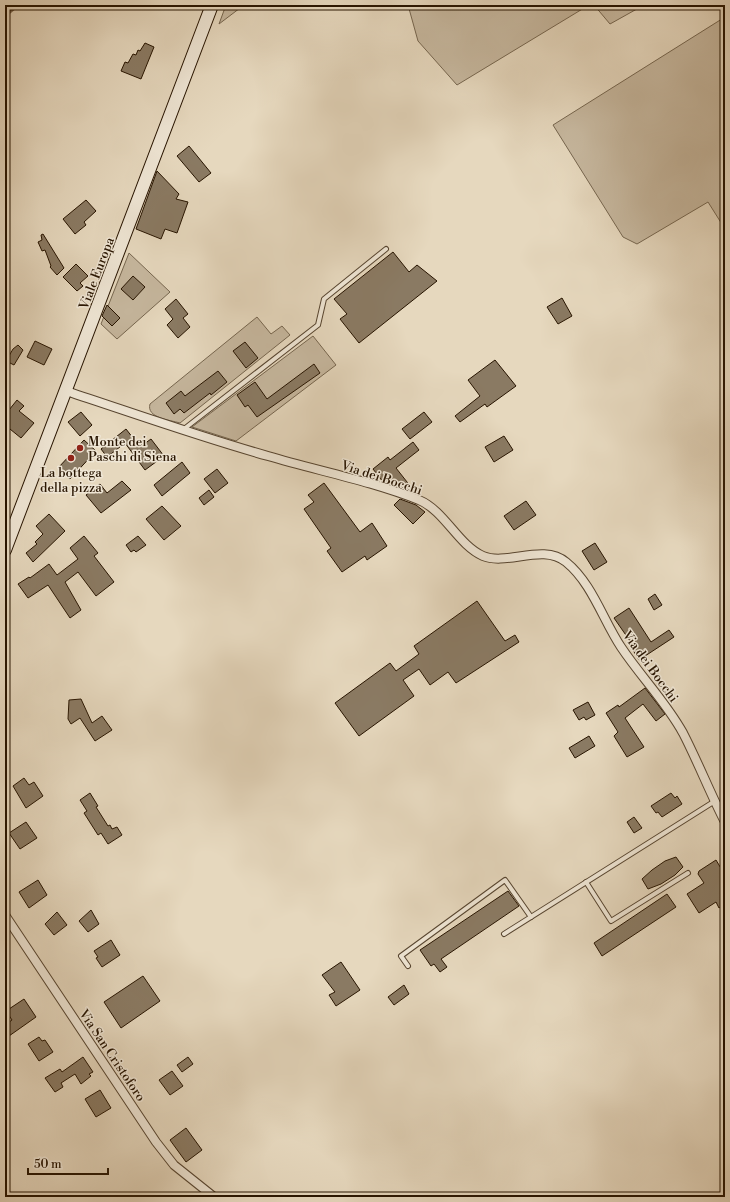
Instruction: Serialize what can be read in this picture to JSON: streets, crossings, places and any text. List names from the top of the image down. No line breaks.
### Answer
{"streets":{"main road":["Viale Europa"],"street":["Via dei Bocchi","Via San Cristoforo"]},"crossings":[["Viale Europa","Via dei Bocchi"]],"places":["Monte dei Paschi di Siena","La bottega della pizza"],"scale_bar":"50 m"}
